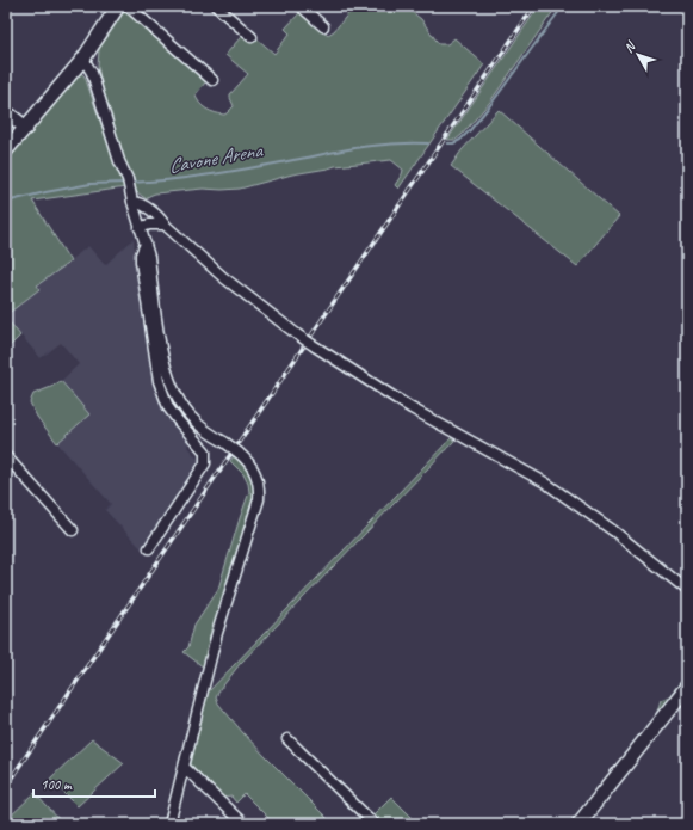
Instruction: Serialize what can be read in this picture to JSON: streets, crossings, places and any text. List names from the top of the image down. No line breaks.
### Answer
{"water":["Cavone Arena"],"scale_bar":"100 m","north":"top left"}
